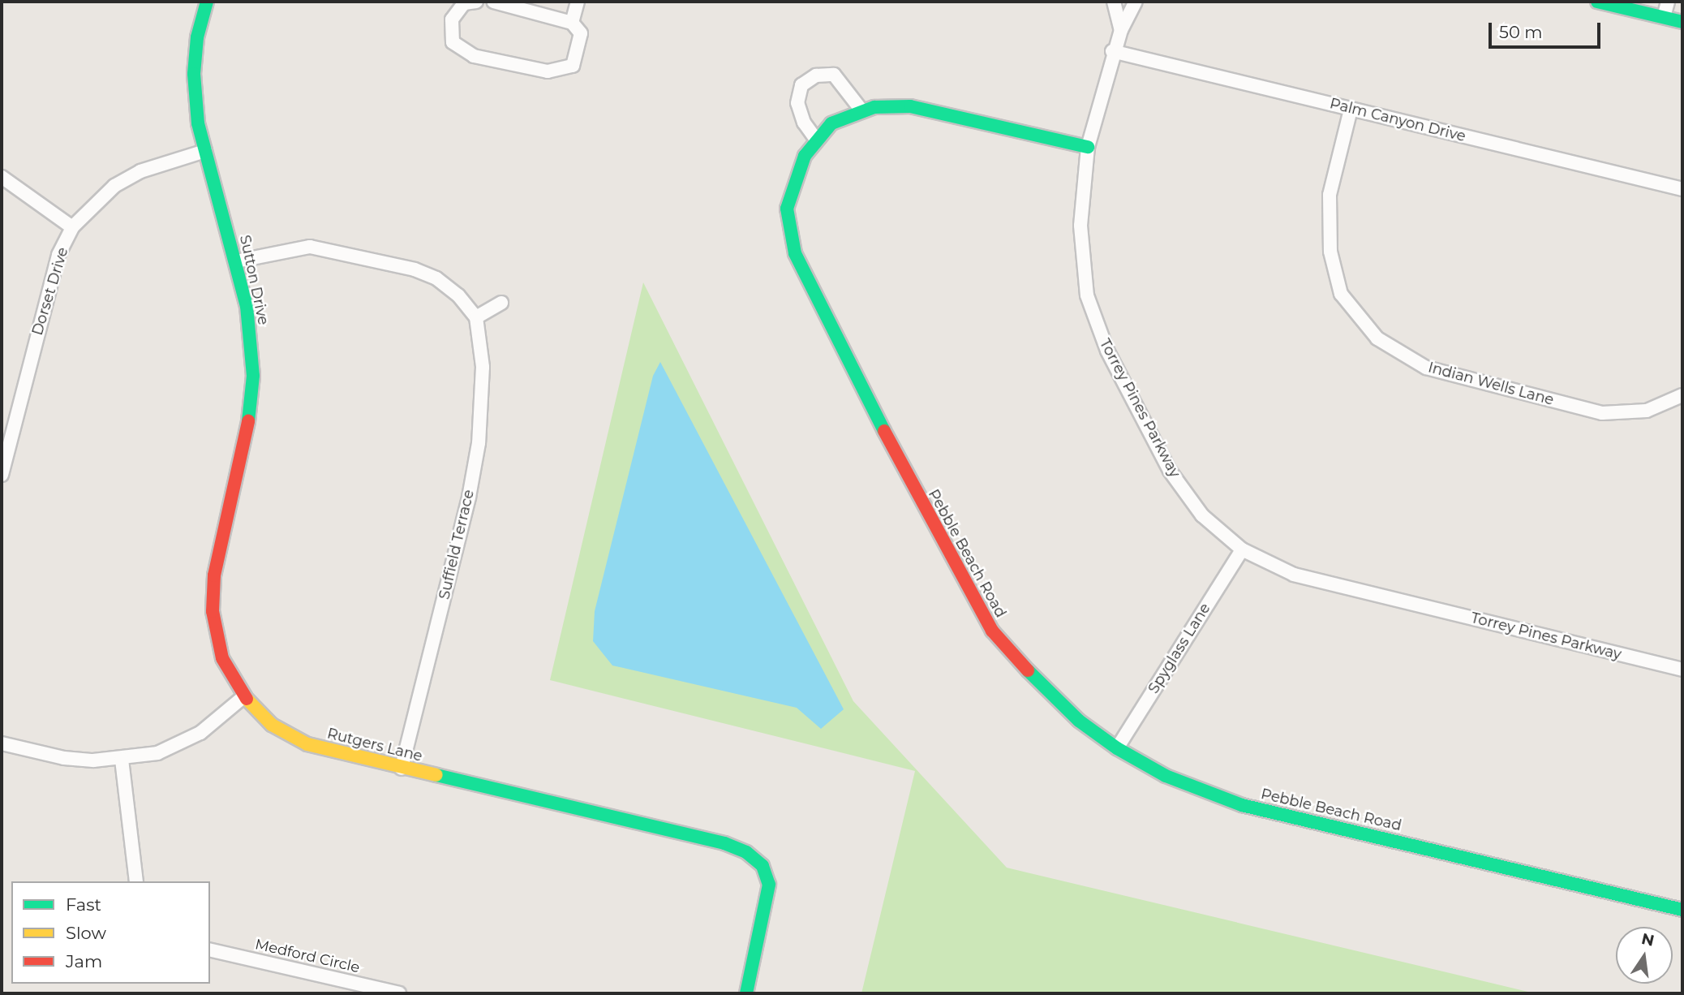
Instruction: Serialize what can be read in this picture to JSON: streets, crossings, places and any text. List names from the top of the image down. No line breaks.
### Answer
{"streets":{"street":["Palm Canyon Drive","Sutton Drive","Dorset Drive","Indian Wells Lane","Torrey Pines Parkway","Suffield Terrace","Pebble Beach Road","Spyglass Lane","Rutgers Lane","Medford Circle"]},"crossings":[["Palm Canyon Drive","Indian Wells Lane"],["Palm Canyon Drive","Torrey Pines Parkway"],["Sutton Drive","Dorset Drive"],["Sutton Drive","Rutgers Lane"],["Torrey Pines Parkway","Pebble Beach Road"],["Torrey Pines Parkway","Spyglass Lane"],["Suffield Terrace","Rutgers Lane"],["Pebble Beach Road","Spyglass Lane"]],"legend":["Fast","Slow","Jam"],"scale_bar":"50 m","north":"top"}
